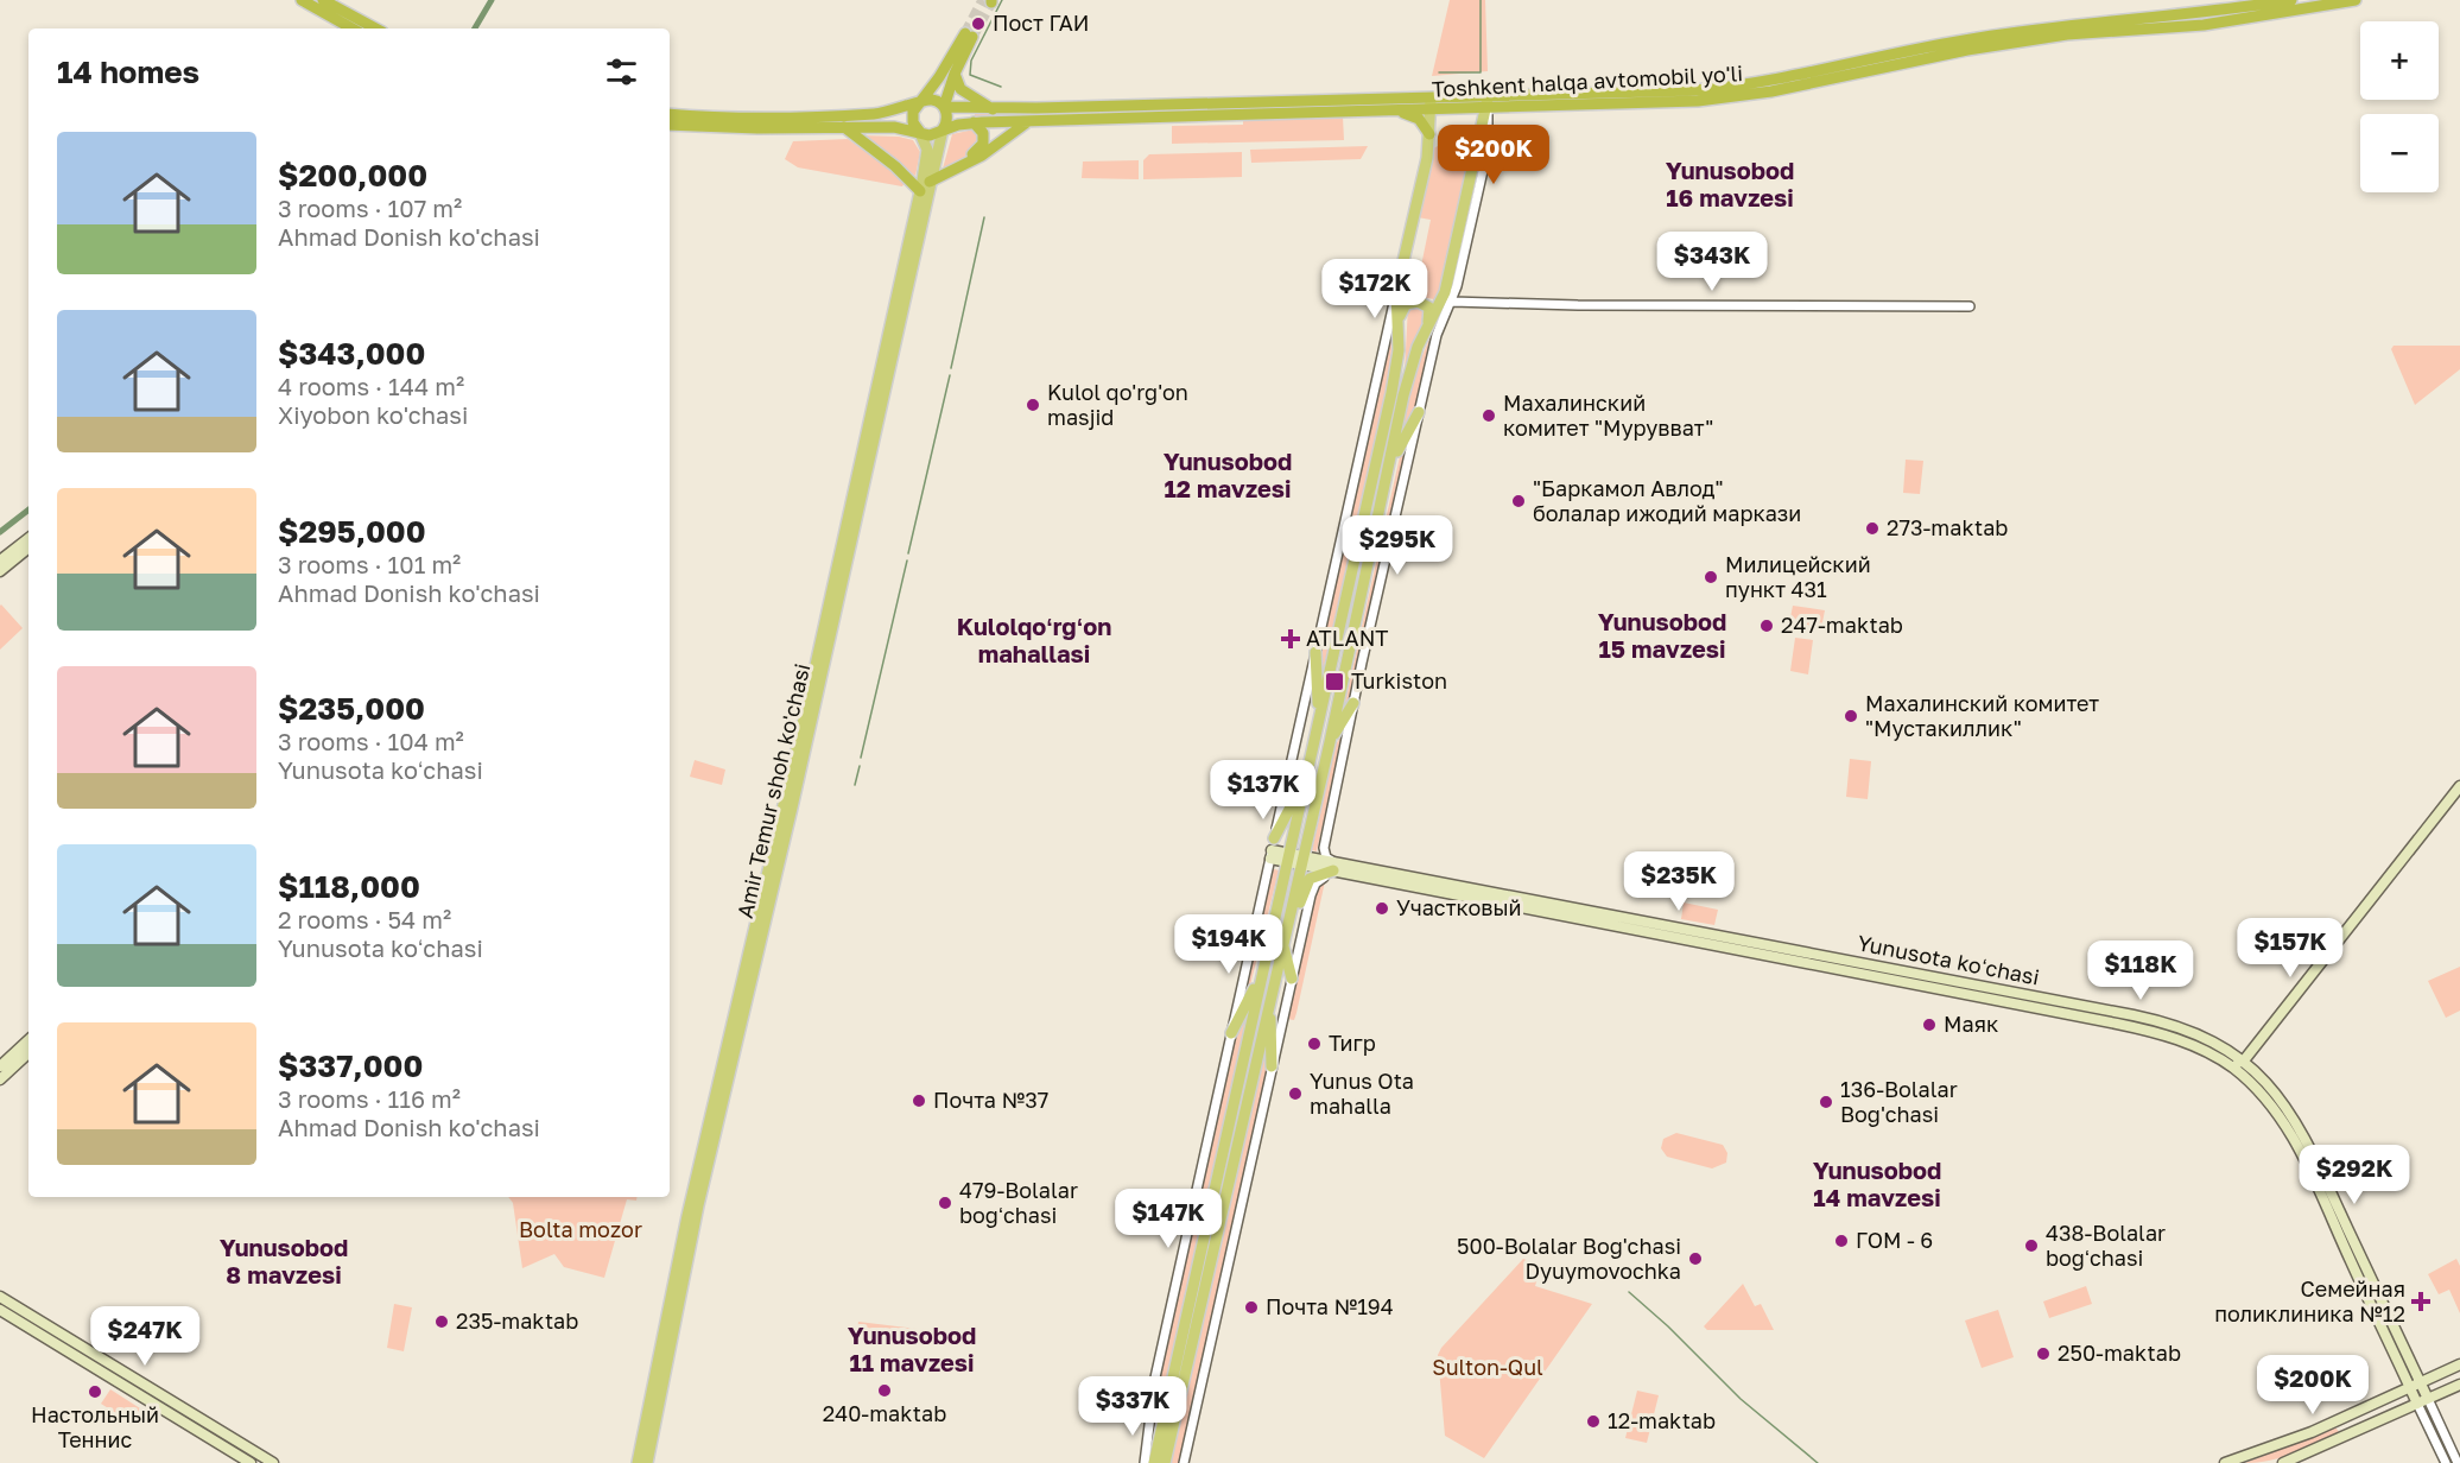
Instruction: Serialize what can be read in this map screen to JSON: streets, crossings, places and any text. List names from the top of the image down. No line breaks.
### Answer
{"streets":{"highway":["Toshkent halqa avtomobil yo'li"],"main road":["Amir Temur shoh ko'chasi","Yunusota koʻchasi"]},"crossings":[["Toshkent halqa avtomobil yo'li","Amir Temur shoh ko'chasi"]],"districts":["Yunusobod 16 mavzesi","Yunusobod 12 mavzesi","Yunusobod 15 mavzesi","Kulolqoʻrgʻon mahallasi","Yunusobod 14 mavzesi","Yunusobod 8 mavzesi","Yunusobod 11 mavzesi"],"parks":["Bolta mozor","Sulton-Qul"],"places":{"other":["Пост ГАИ","Kulol qo'rg'on masjid","Махалинский комитет \"Мурувват\"","\"Баркамол Авлод\" болалар ижодий маркази","273-maktab","Милицейский пункт 431","247-maktab","Махалинский комитет \"Мустакиллик\"","Участковый","Маяк","Тигр","Yunus Ota mahalla","Почта №37","136-Bolalar Bog'chasi","479-Bolalar bogʻchasi","ГОМ - 6","438-Bolalar bogʻchasi","500-Bolalar Bog'chasi Dyuymovochka","Почта №194","235-maktab","250-maktab","240-maktab","Настольный Теннис","12-maktab"],"health":["ATLANT","Семейная поликлиника №12"],"transit":["Turkiston"]},"page":{"map_buttons":["+","−"],"heading":"14 homes","list":[{"name":"$200,000","note":"3 rooms · 107 m² · Ahmad Donish ko'chasi"},{"name":"$343,000","note":"4 rooms · 144 m² · Xiyobon ko'chasi"},{"name":"$295,000","note":"3 rooms · 101 m² · Ahmad Donish ko'chasi"},{"name":"$235,000","note":"3 rooms · 104 m² · Yunusota koʻchasi"},{"name":"$118,000","note":"2 rooms · 54 m² · Yunusota koʻchasi"},{"name":"$337,000","note":"3 rooms · 116 m² · Ahmad Donish ko'chasi"}],"price":["$200K","$343K","$172K","$295K","$137K","$235K","$194K","$157K","$118K","$292K","$147K","$247K","$200K","$337K"]}}
